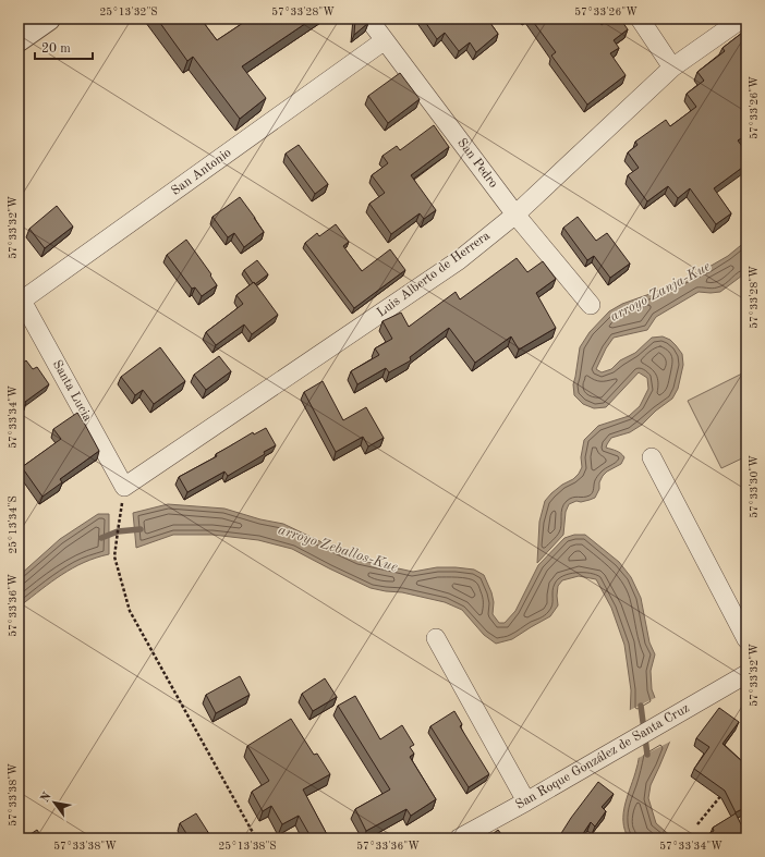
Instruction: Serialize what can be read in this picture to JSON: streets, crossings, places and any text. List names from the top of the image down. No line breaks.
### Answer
{"streets":{"street":["San Pedro","San Antonio","Luis Alberto de Herrera","Santa Lucia","San Roque González de Santa Cruz"]},"crossings":[["San Pedro","San Antonio"],["San Pedro","Luis Alberto de Herrera"],["San Antonio","Santa Lucia"],["Luis Alberto de Herrera","Santa Lucia"]],"water":["arroyo Zanja-Kue","arroyo Zeballos-Kue"],"scale_bar":"20 m","north":"top left","coordinates":["25°13'32\"S","57°33'28\"W","57°33'26\"W","57°33'32\"W","57°33'34\"W","57°33'30\"W","25°13'34\"S","57°33'36\"W","57°33'38\"W","25°13'38\"S"]}
